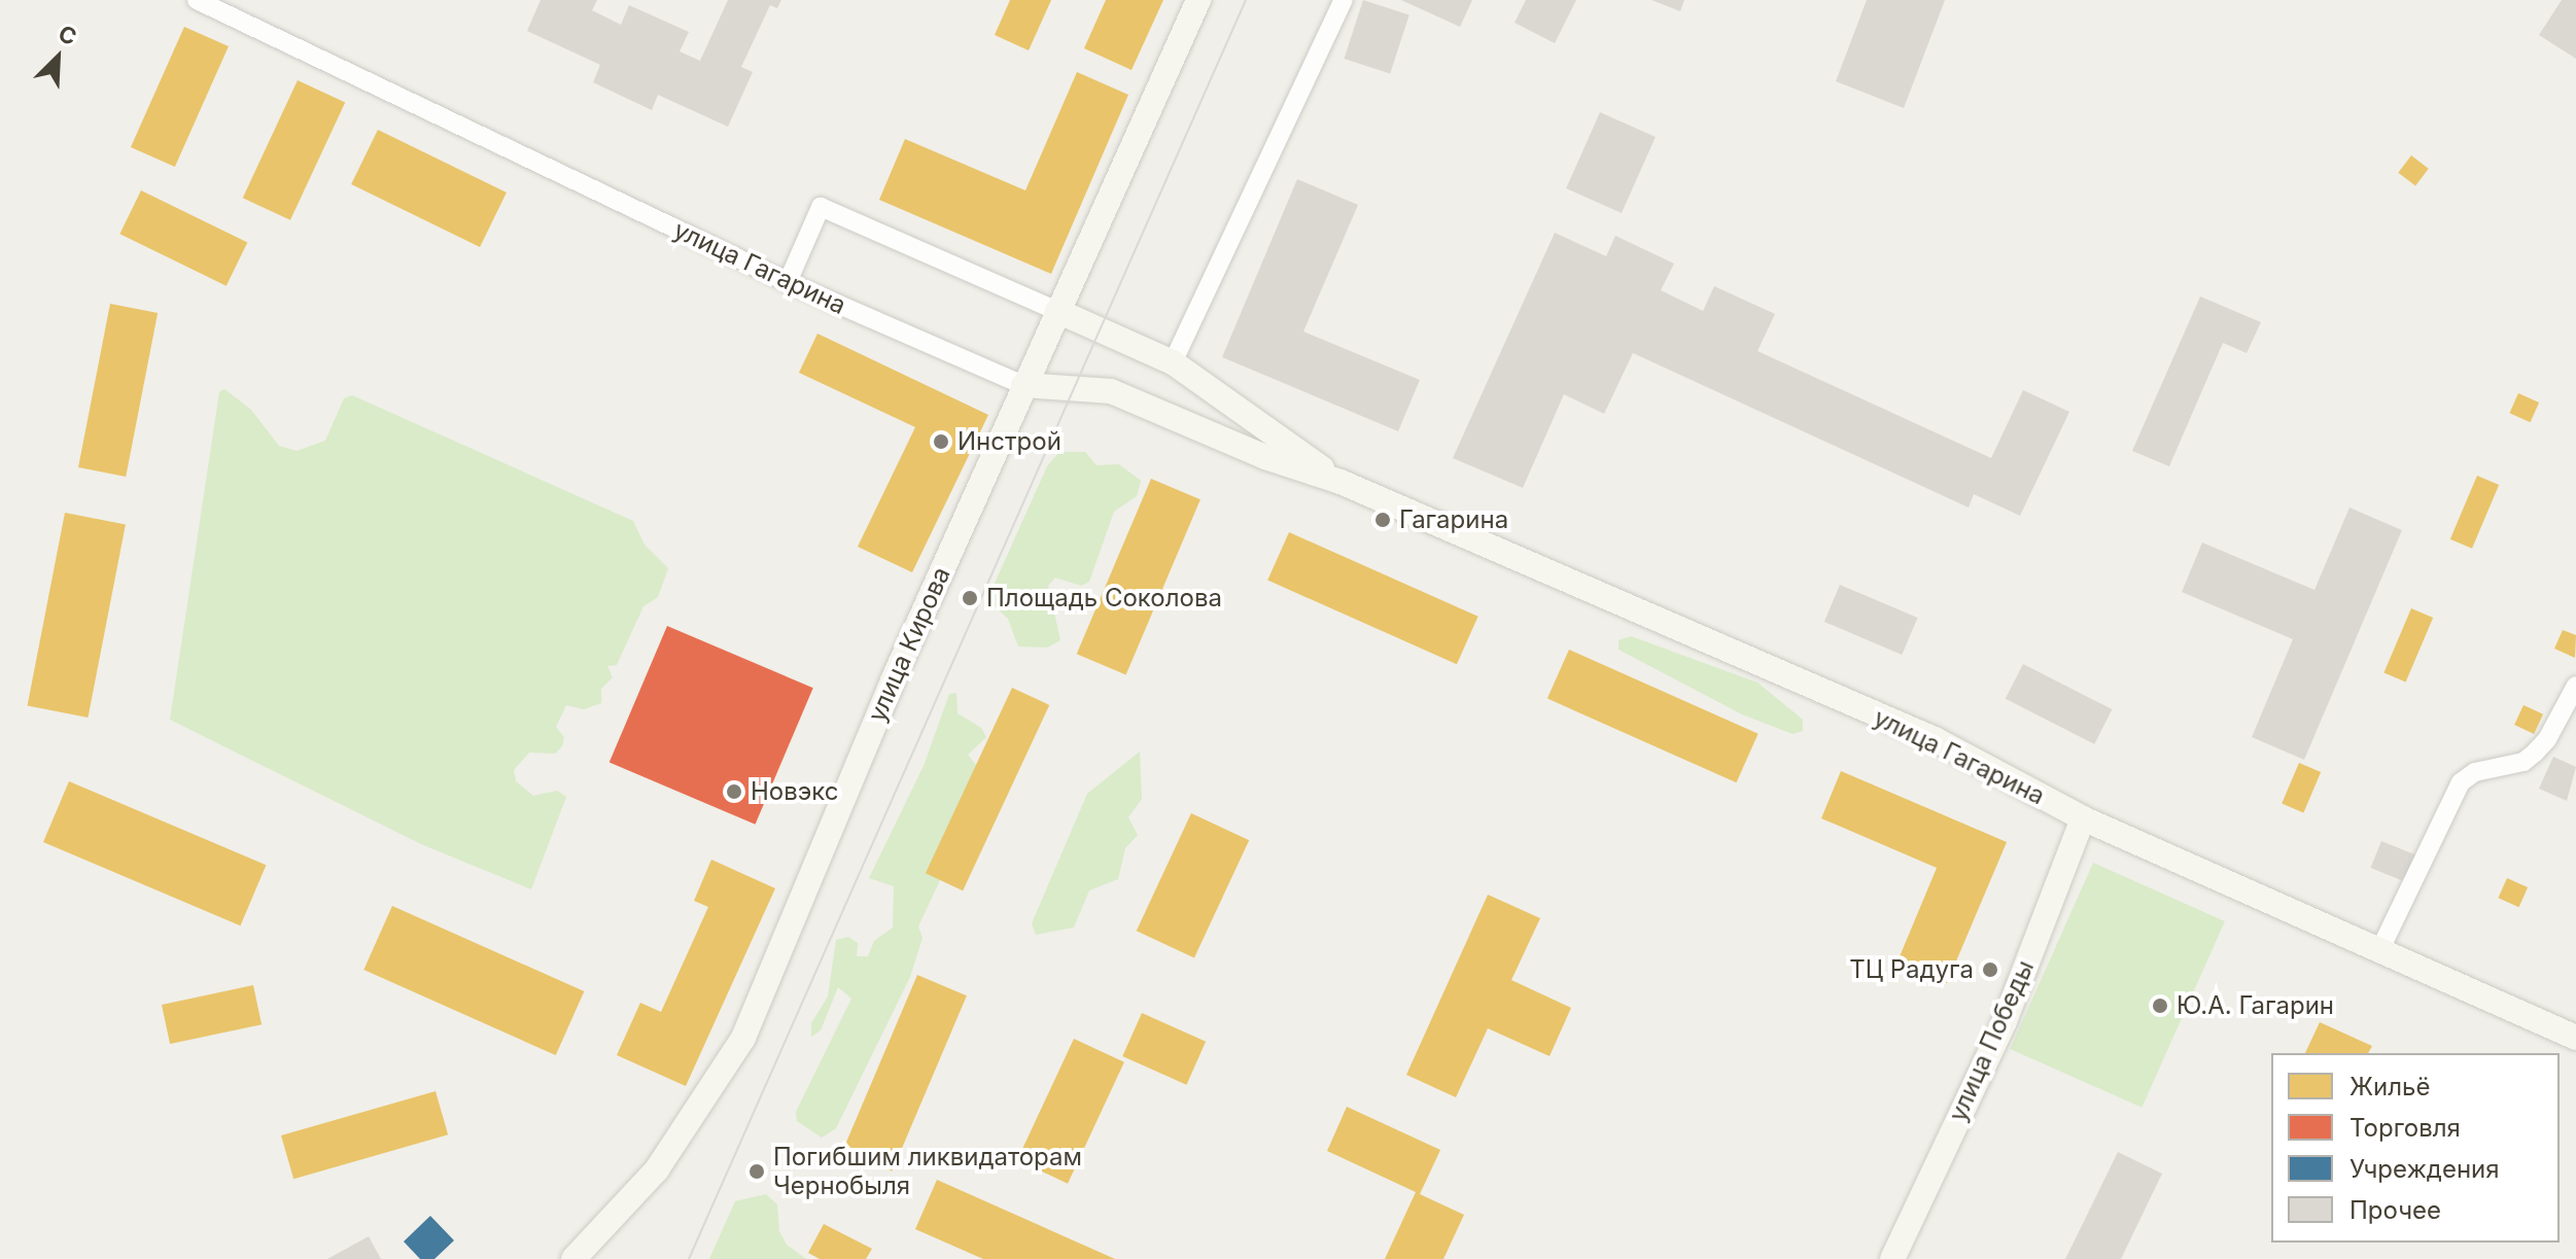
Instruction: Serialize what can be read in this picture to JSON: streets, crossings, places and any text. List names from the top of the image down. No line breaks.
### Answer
{"streets":{"street":["улица Гагарина","улица Кирова","улица Победы"]},"crossings":[["улица Гагарина","улица Кирова"],["улица Гагарина","улица Победы"]],"places":["Инстрой","Гагарина","Площадь Соколова","Новэкс","ТЦ Радуга","Ю.А. Гагарин","Погибшим ликвидаторам Чернобыля"],"legend":["Жильё","Торговля","Учреждения","Прочее"],"north":"top right"}
